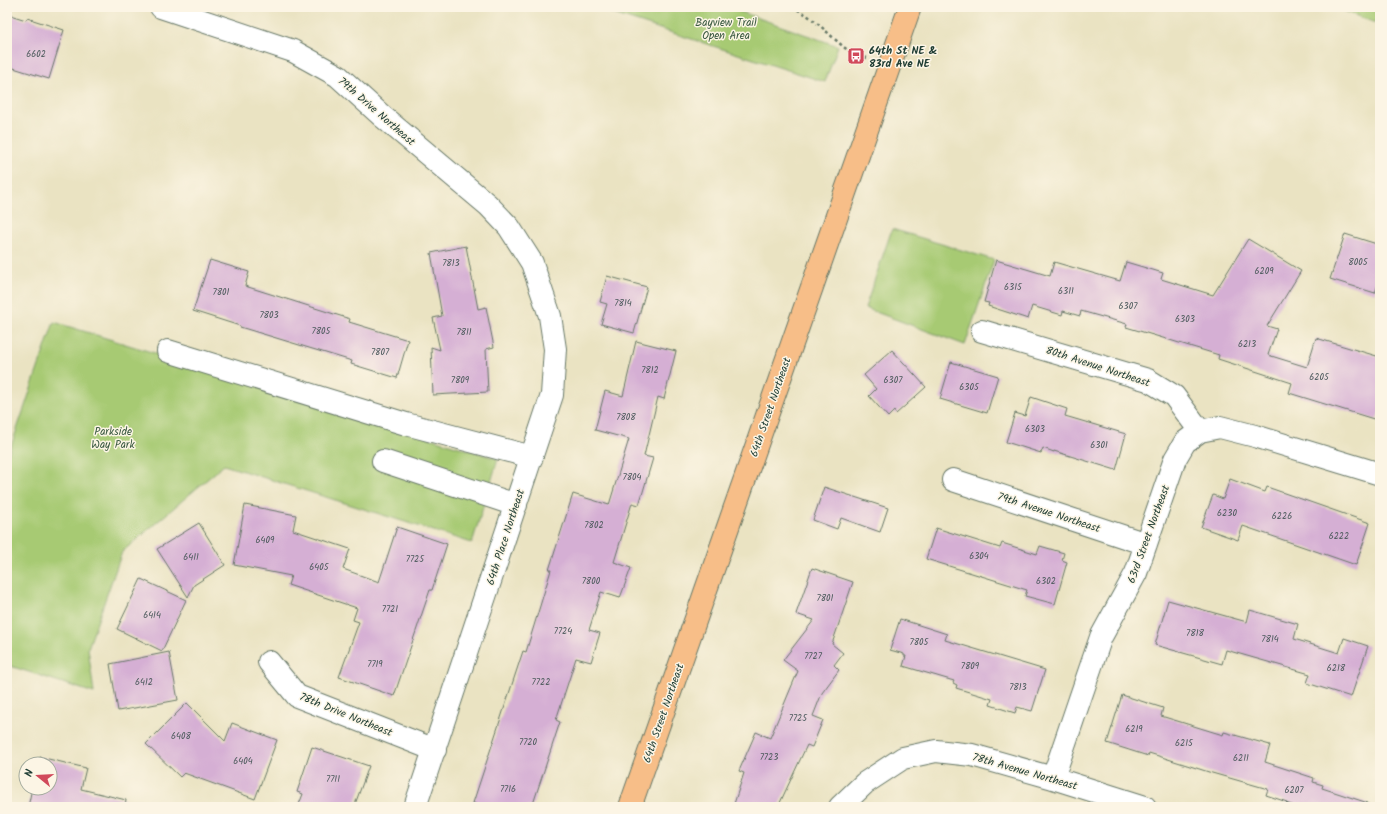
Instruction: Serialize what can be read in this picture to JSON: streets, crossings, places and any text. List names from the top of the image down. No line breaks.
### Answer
{"streets":{"main road":["64th Street Northeast"],"street":["79th Drive Northeast","80th Avenue Northeast","79th Avenue Northeast","63rd Street Northeast","64th Place Northeast","78th Drive Northeast","78th Avenue Northeast"]},"crossings":[["79th Drive Northeast","64th Place Northeast"],["80th Avenue Northeast","63rd Street Northeast"],["79th Avenue Northeast","63rd Street Northeast"],["63rd Street Northeast","78th Avenue Northeast"],["64th Place Northeast","78th Drive Northeast"]],"parks":["Bayview Trail Open Area","Parkside Way Park"],"places":{"bus stop":["64th St NE & 83rd Ave NE"]},"house_numbers":["6602","8005","7813","6209","6315","6311","7801","7814","6307","7803","6303","7805","7811","6213","7807","7812","6205","7809","6307","6305","7808","6303","6301","7804","6230","6226","7802","6222","6409","6304","6411","7725","6405","7800","6302","7801","7721","6414","7724","7818","7814","7805","7727","7719","7809","6218","6412","7722","7813","7725","6219","6408","7720","6215","7723","6211","6404","7711","7716","6207"],"north":"left"}
